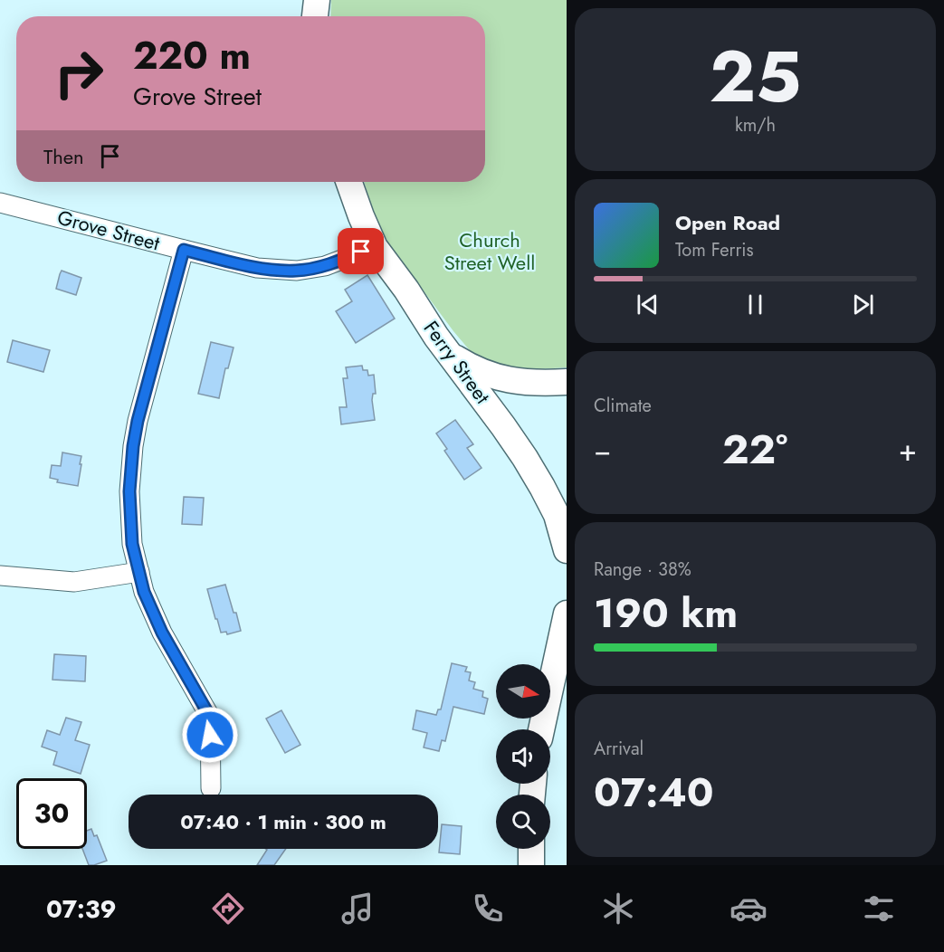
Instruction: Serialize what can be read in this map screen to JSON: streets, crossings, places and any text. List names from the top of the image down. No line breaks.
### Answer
{"streets":{"street":["Grove Street","Ferry Street"]},"crossings":[["Grove Street","Ferry Street"]],"parks":["Church Street Well"],"north":"right","page":{"tile":[["25","km/h"],"Climate",["Range · 38%","190 km"],["Arrival","07:40"]],"turn":["220 m","Grove Street"],"then":"Then","song":["Open Road","Tom Ferris"],"heat":["−","22°","+"],"limit":"30","trip":"07:40 · 1 min · 300 m","tabs":"07:39"}}
